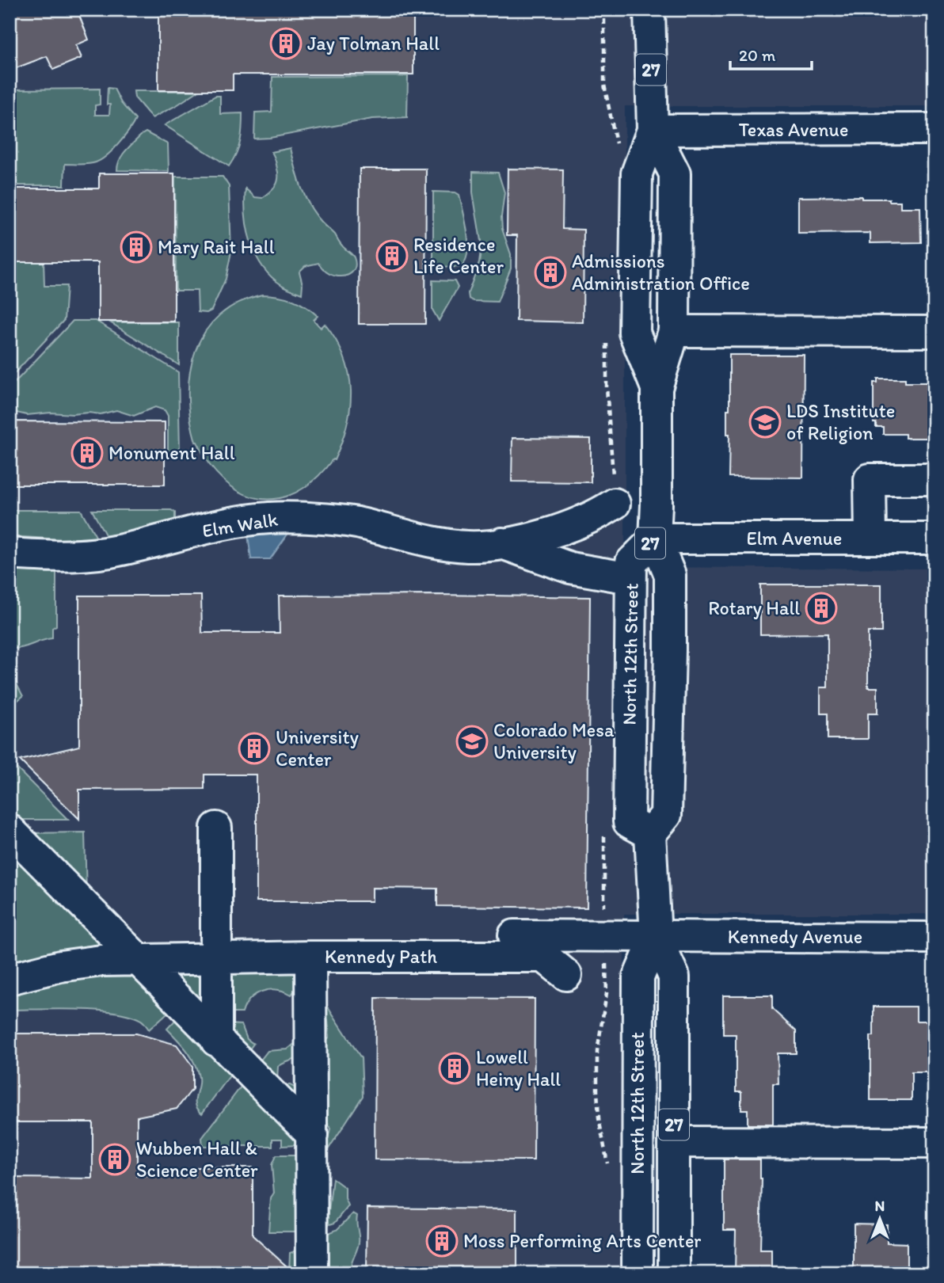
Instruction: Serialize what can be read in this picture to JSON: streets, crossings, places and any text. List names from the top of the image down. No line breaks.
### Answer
{"streets":{"street":["27","Texas Avenue","Elm Walk","Elm Avenue","North 12th Street","Kennedy Avenue","Kennedy Path"]},"crossings":[["Texas Avenue","North 12th Street"],["Elm Avenue","North 12th Street"],["North 12th Street","Kennedy Avenue"]],"places":{"building":["Jay Tolman Hall","Mary Rait Hall","Residence Life Center","Admissions Administration Office","Monument Hall","Rotary Hall","University Center","Lowell Heiny Hall","Wubben Hall & Science Center","Moss Performing Arts Center"],"school or university":["LDS Institute of Religion","Colorado Mesa University"]},"scale_bar":"20 m","north":"top"}
